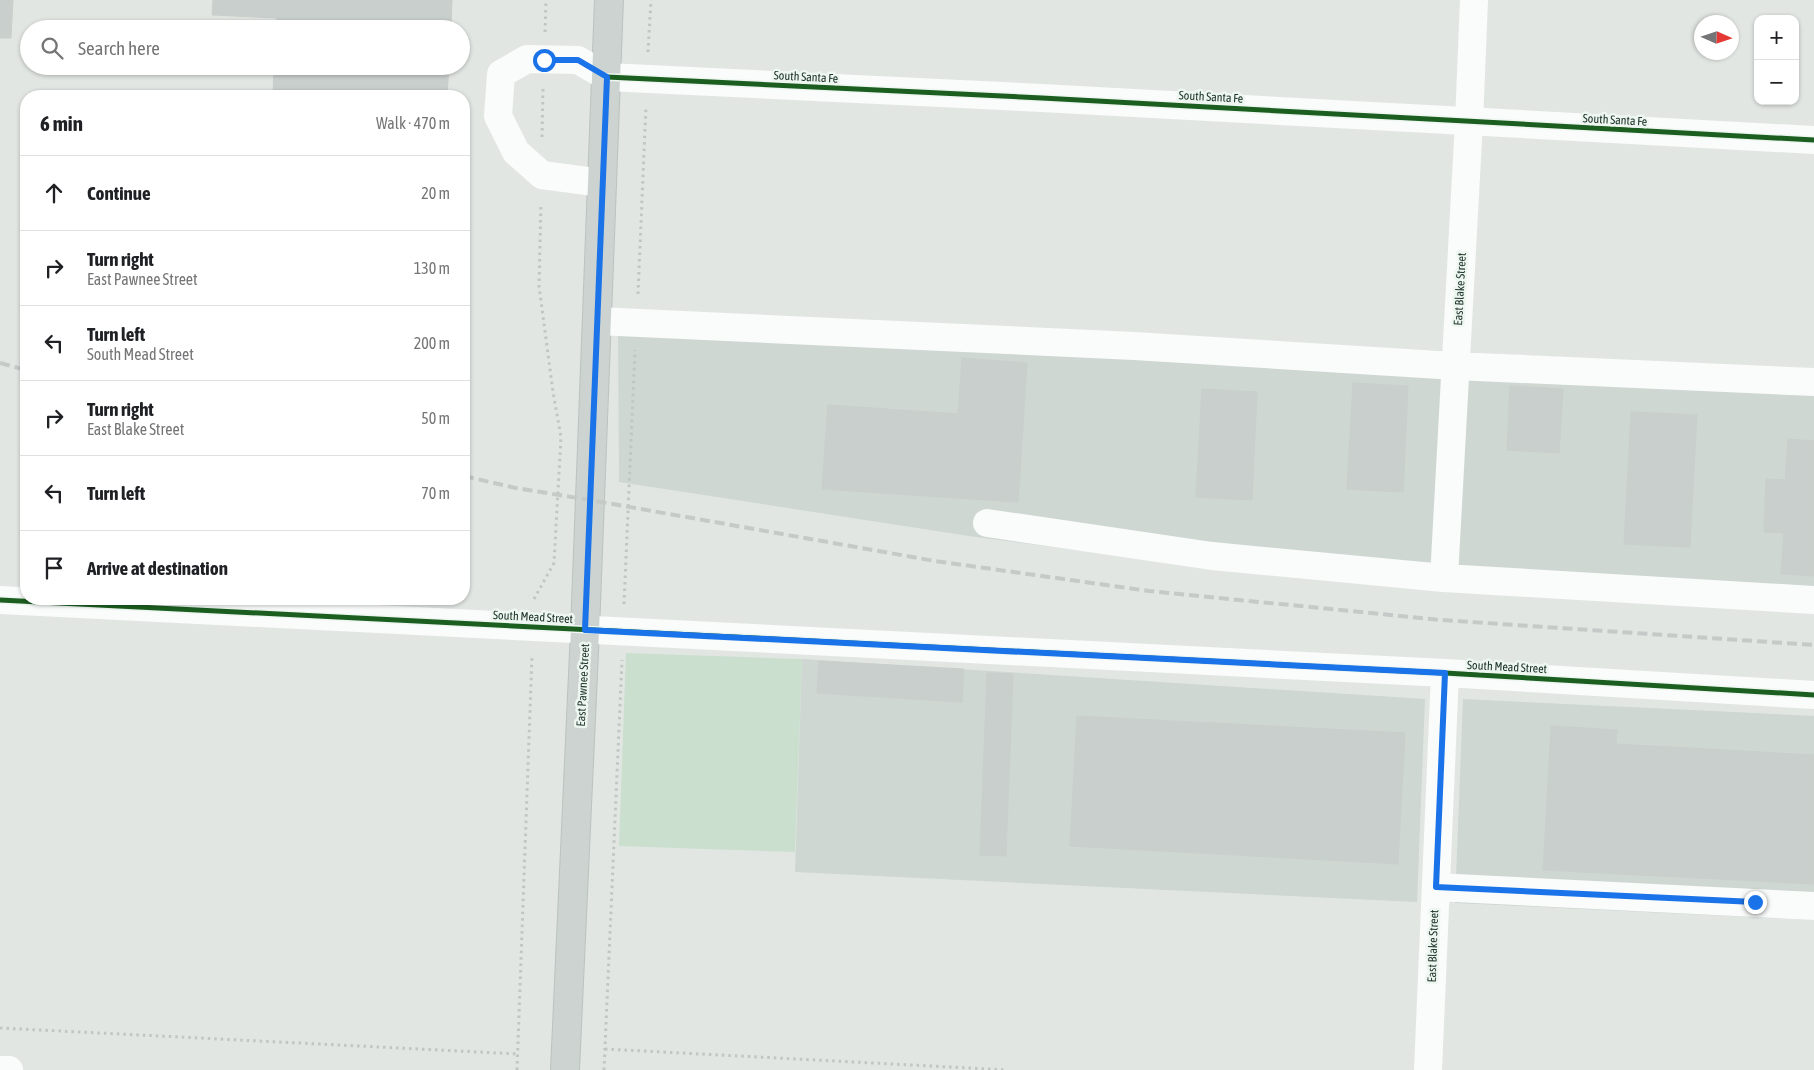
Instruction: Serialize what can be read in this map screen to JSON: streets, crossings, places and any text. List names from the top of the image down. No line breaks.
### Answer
{"streets":{"main road":["East Pawnee Street"],"street":["South Santa Fe","East Blake Street","South Mead Street"]},"crossings":[["South Santa Fe","East Blake Street"],["South Santa Fe","East Pawnee Street"],["East Blake Street","South Mead Street"],["South Mead Street","East Pawnee Street"]],"north":"right","page":{"map_buttons":["+","−"],"search":"Search here","heading":["6 min","Walk · 470 m"],"list":[["Continue","20 m"],["Turn right","East Pawnee Street","130 m"],["Turn left","South Mead Street","200 m"],["Turn right","East Blake Street","50 m"],["Turn left","70 m"],"Arrive at destination"]}}
